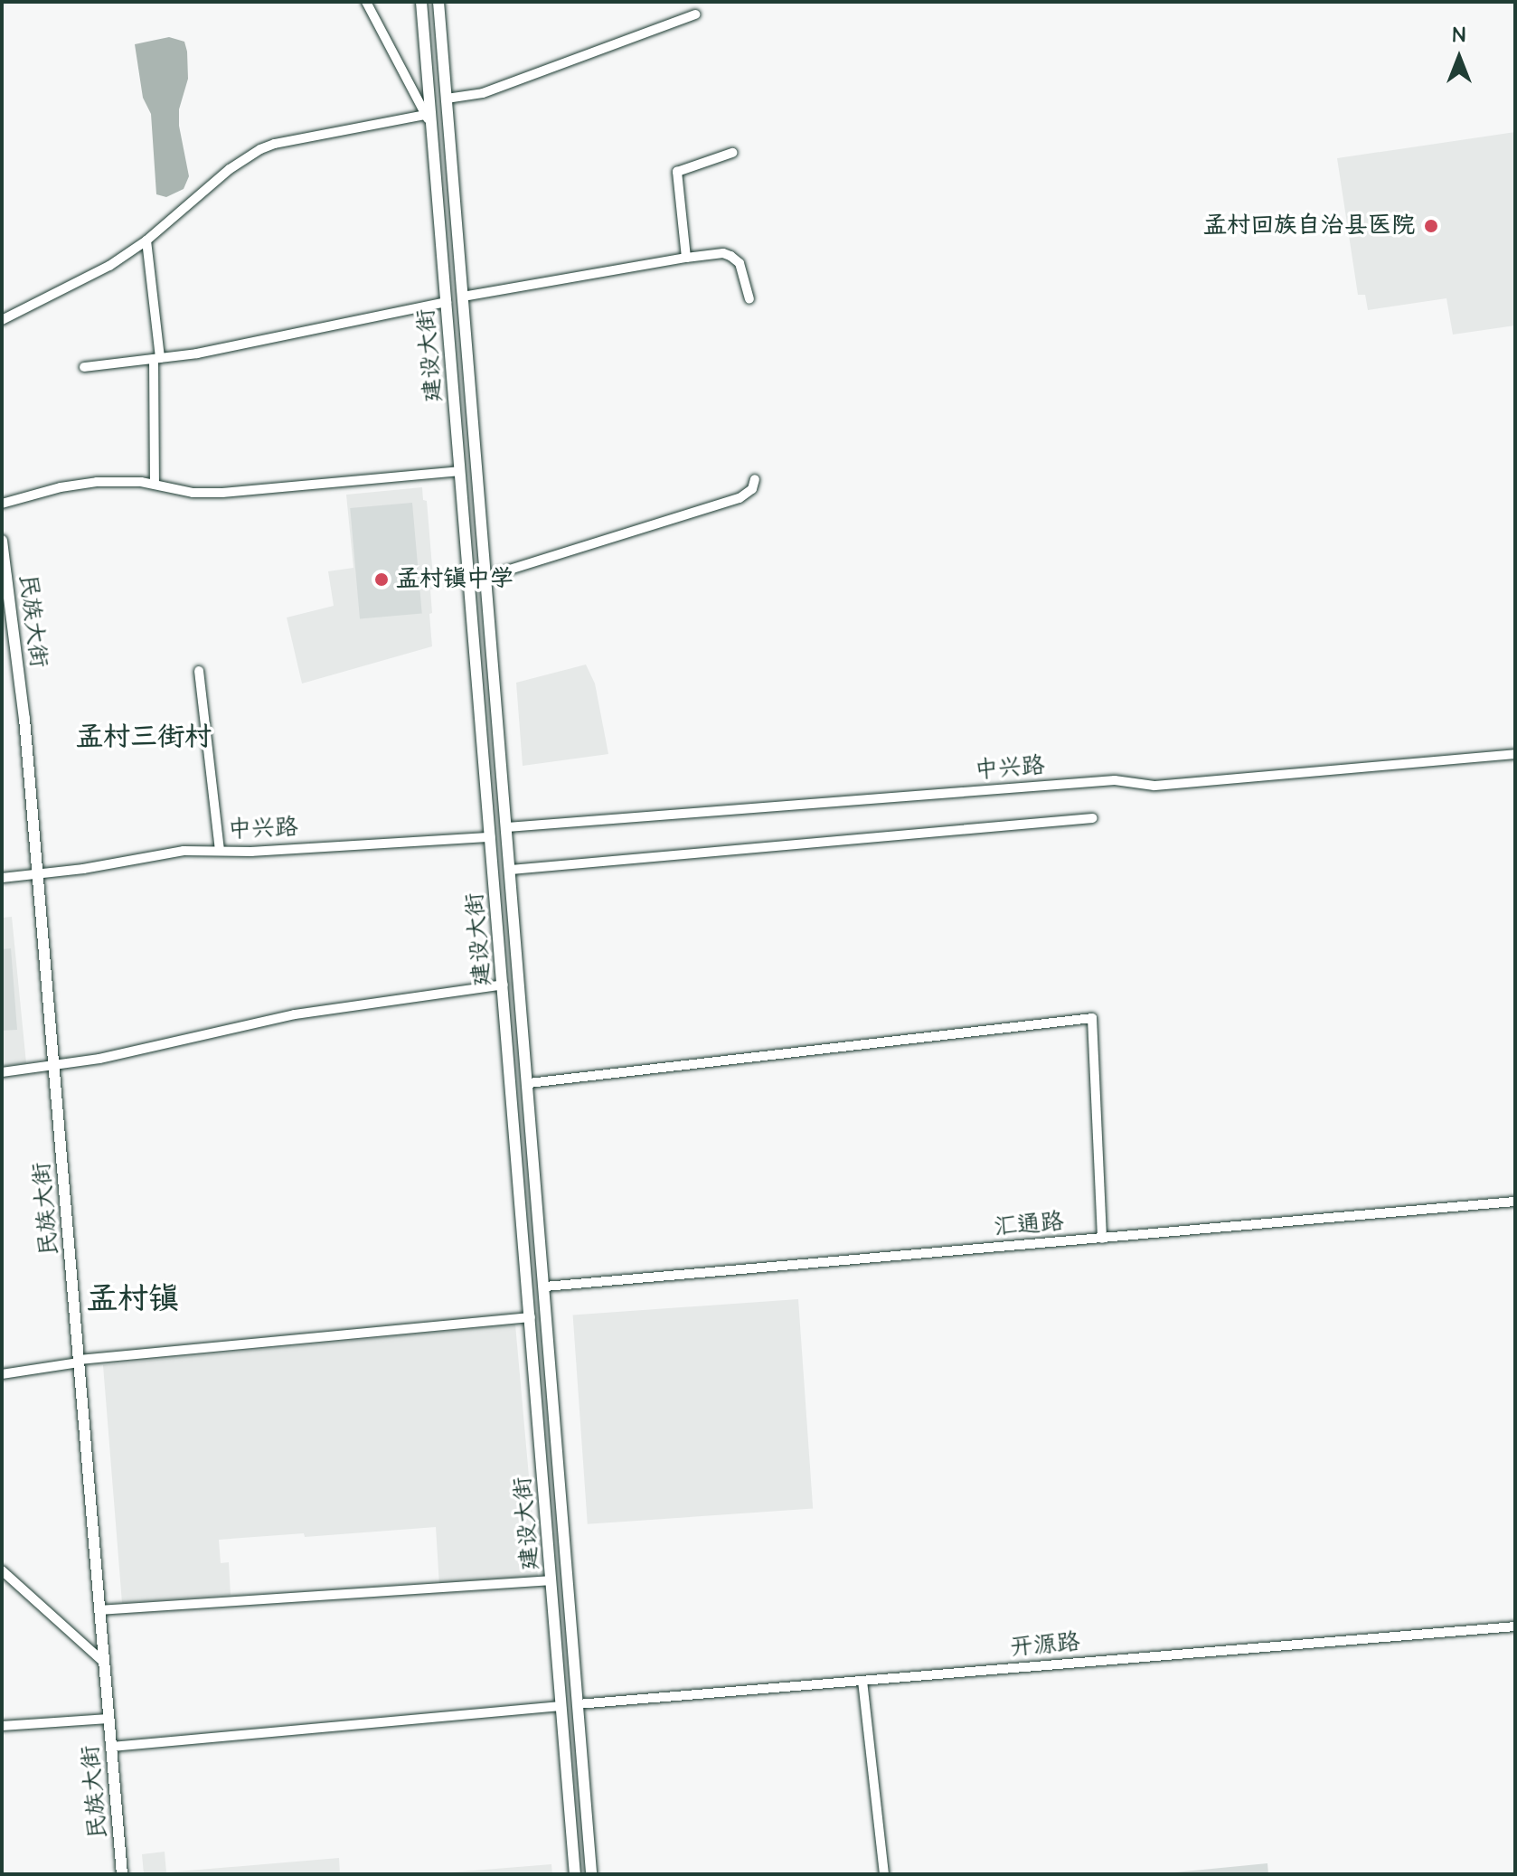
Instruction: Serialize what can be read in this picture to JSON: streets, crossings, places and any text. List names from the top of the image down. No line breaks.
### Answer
{"streets":{"main road":["建设大街","民族大街"],"street":["中兴路","汇通路","开源路"]},"crossings":[["建设大街","中兴路"],["建设大街","汇通路"],["建设大街","开源路"],["民族大街","中兴路"]],"districts":["孟村三街村","孟村镇"],"places":["孟村回族自治县医院","孟村镇中学"],"north":"top"}
